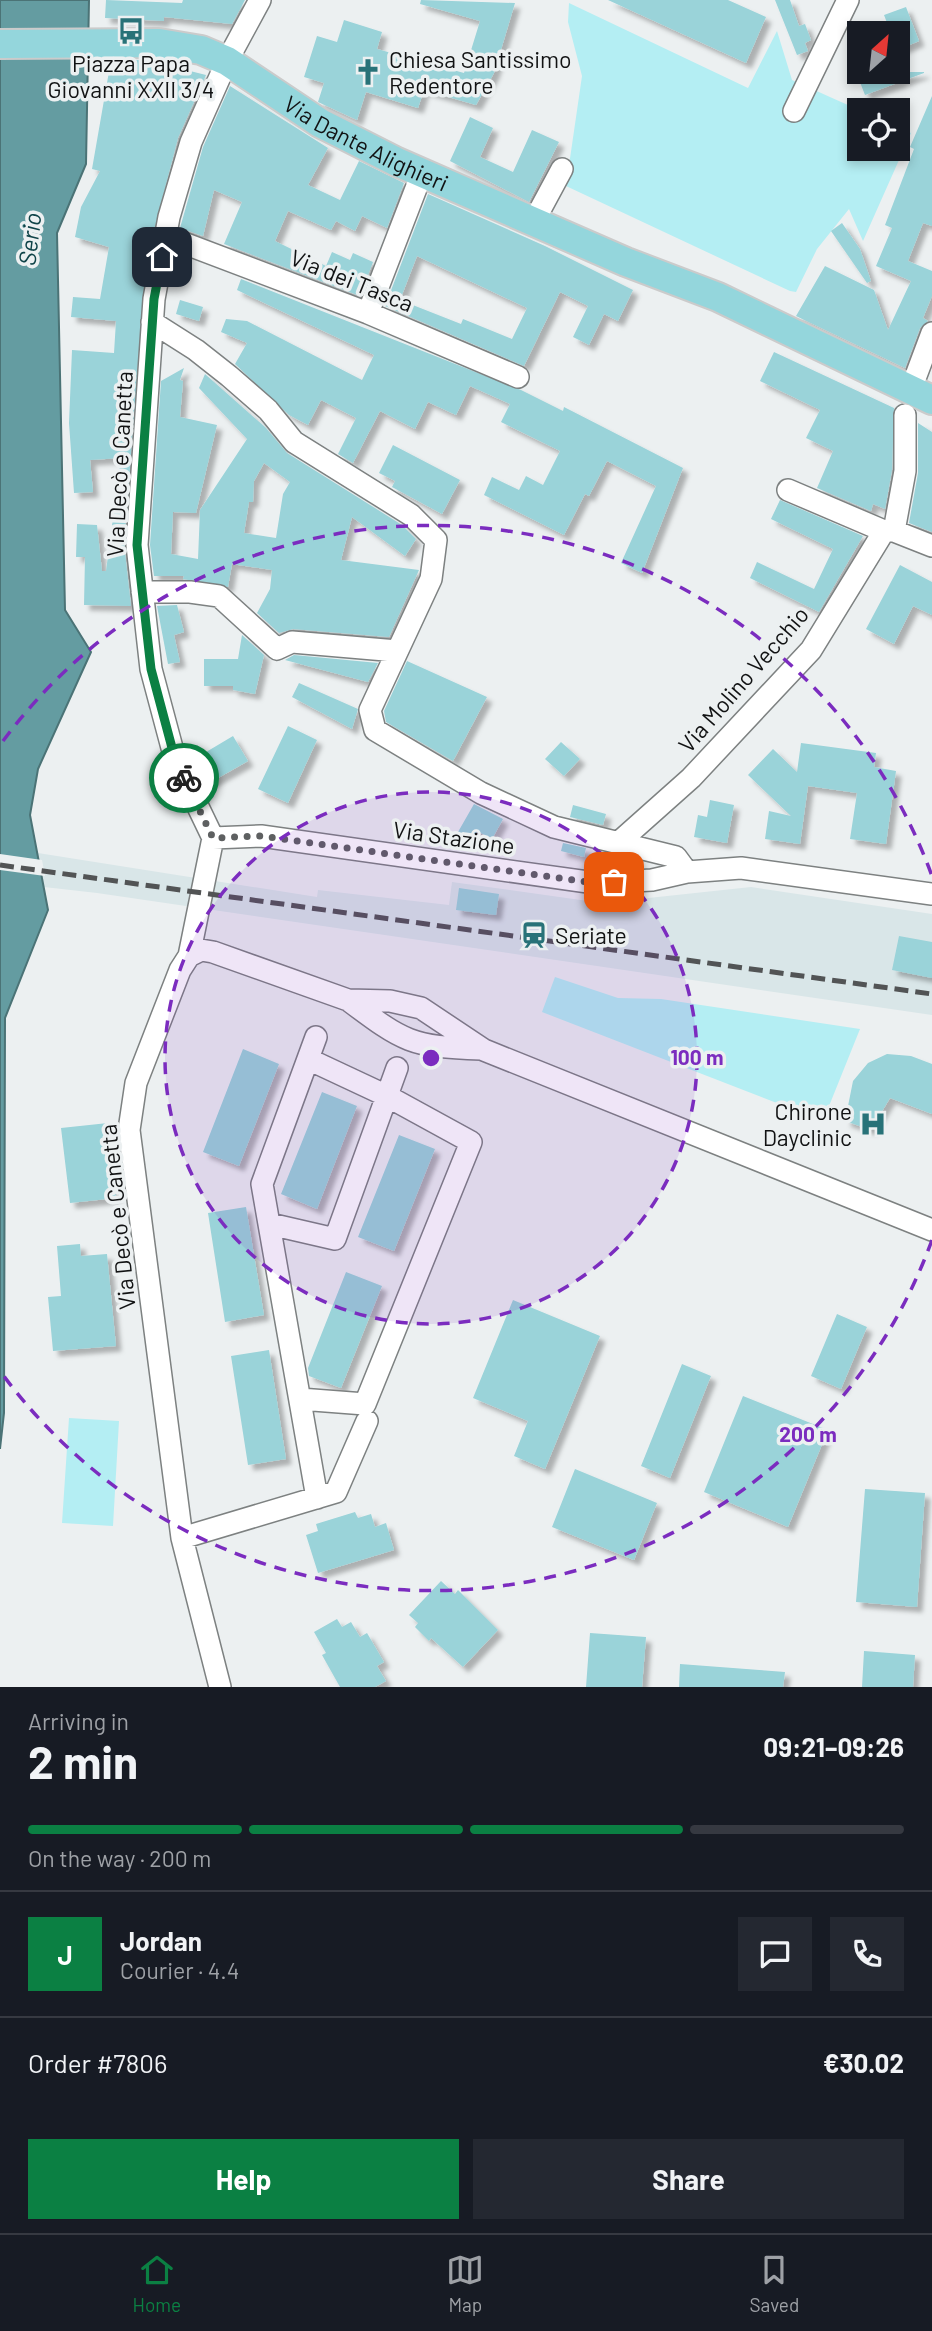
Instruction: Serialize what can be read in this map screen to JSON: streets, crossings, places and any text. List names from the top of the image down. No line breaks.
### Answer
{"streets":{"main road":["Via Dante Alighieri"],"street":["Via dei Tasca","Via Decò e Canetta","Via Molino Vecchio","Via Stazione"]},"crossings":[["Via Dante Alighieri","Via Decò e Canetta"],["Via Dante Alighieri","Via Molino Vecchio"],["Via dei Tasca","Via Decò e Canetta"],["Via Decò e Canetta","Via Stazione"]],"water":["Serio"],"places":{"bus stop":["Piazza Papa Giovanni XXII 3/4"],"church":["Chiesa Santissimo Redentore"],"station":["Seriate"],"hospital":["Chirone Dayclinic"]},"north":"top right","page":{"heading":["2 min","Arriving in","09:21–09:26"],"panel":["Jordan","Courier · 4.4","Order #7806","€30.02"],"bar":"On the way · 200 m","round":"J","buttons":["Help","Share"],"tabs":["Home","Map","Saved"]},"rings":["100 m","200 m"]}
